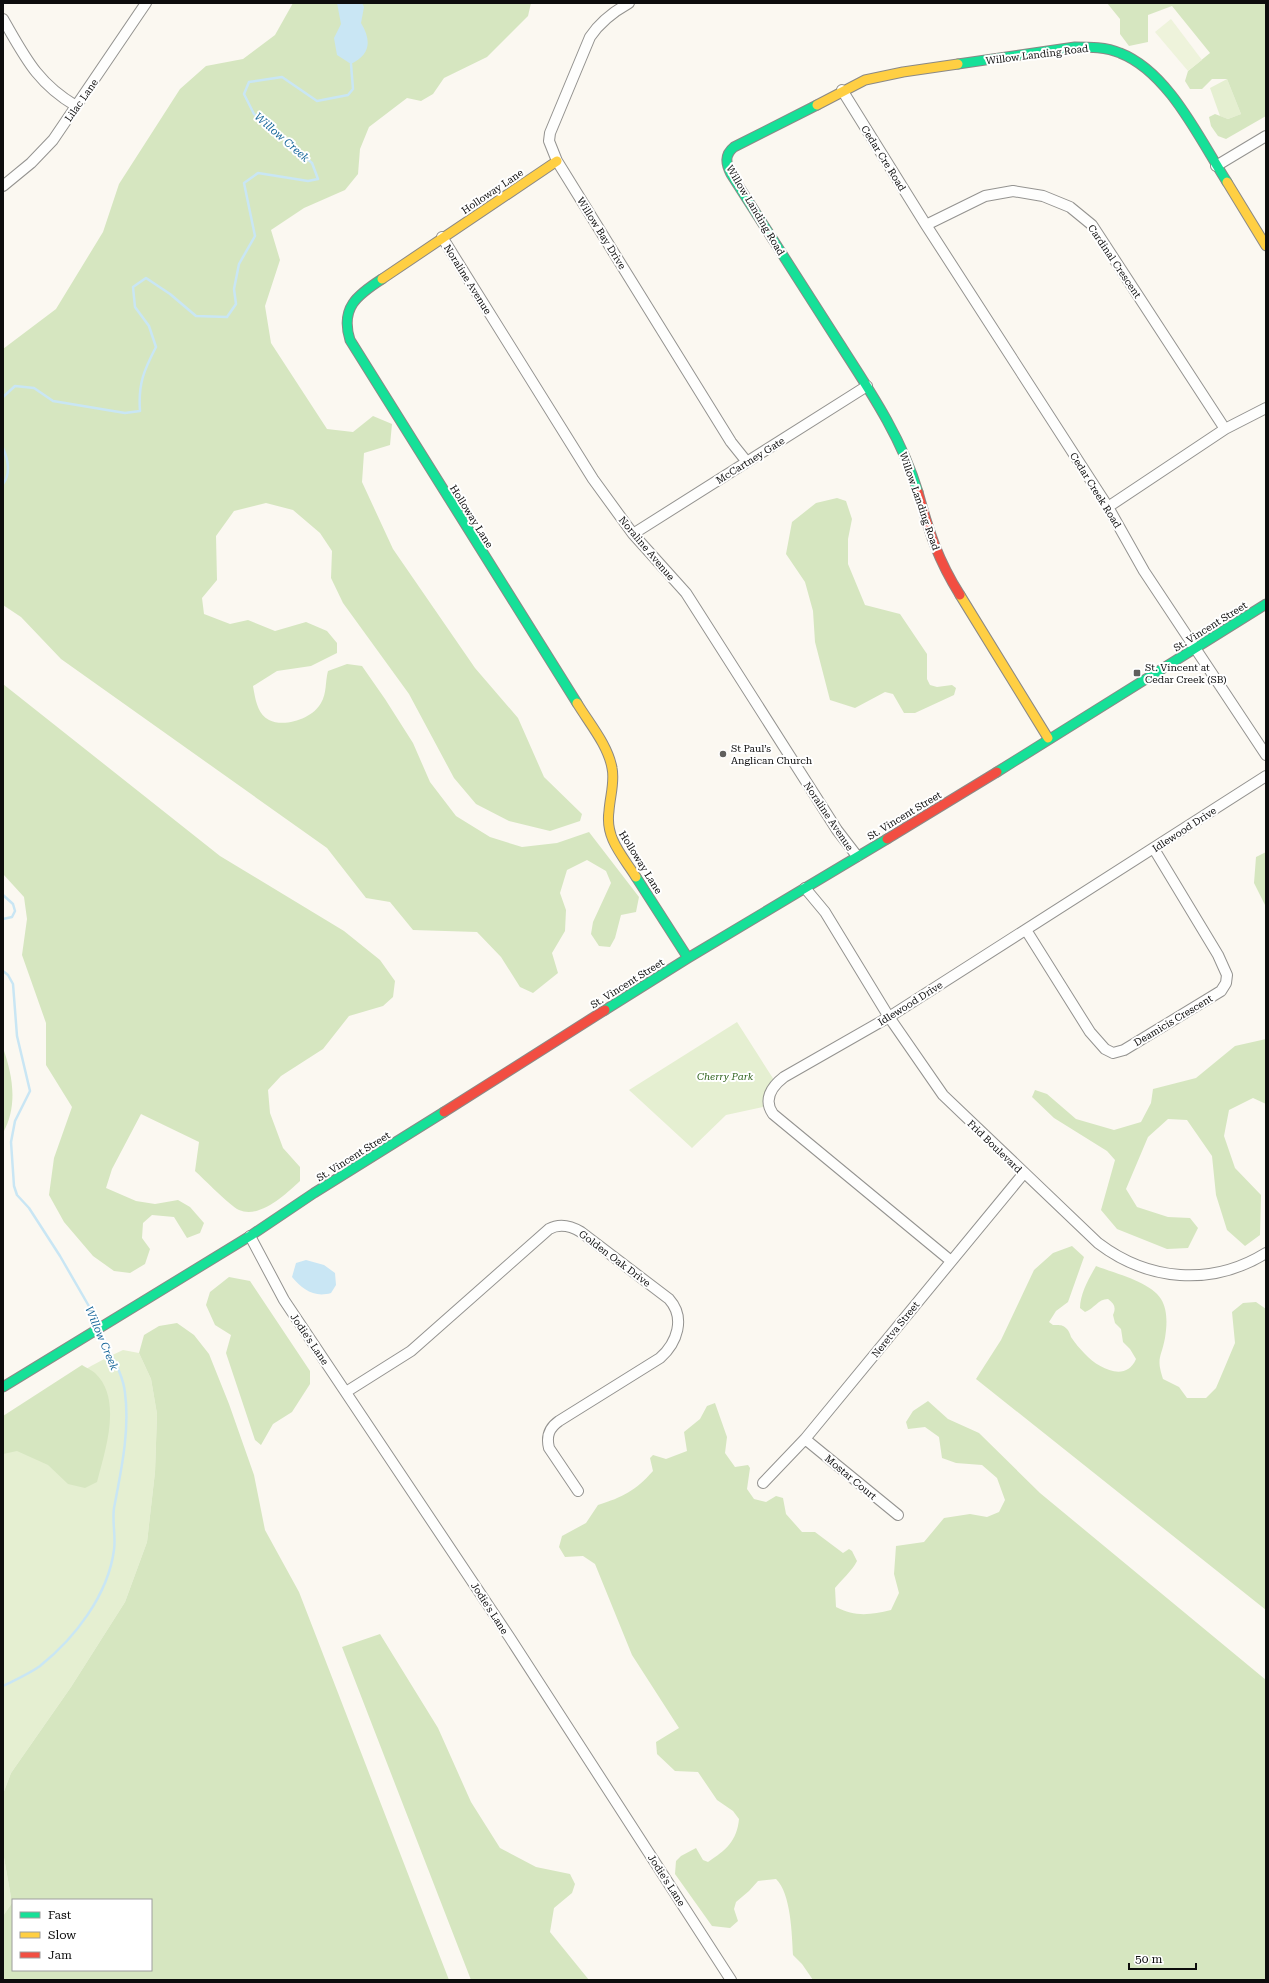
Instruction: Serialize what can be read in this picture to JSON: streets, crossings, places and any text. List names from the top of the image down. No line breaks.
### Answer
{"streets":{"street":["Willow Landing Road","Lilac Lane","Cedar Cre Road","Holloway Lane","Willow Bay Drive","Cardinal Crescent","Noraline Avenue","McCartney Gate","Cedar Creek Road","St. Vincent Street","Idlewood Drive","Deamicis Crescent","Frid Boulevard","Golden Oak Drive","Neretva Street","Jodie's Lane","Mostar Court"]},"crossings":[["Willow Landing Road","Cedar Cre Road"],["Willow Landing Road","McCartney Gate"],["Willow Landing Road","St. Vincent Street"],["Cedar Cre Road","Cardinal Crescent"],["Cedar Cre Road","Cedar Creek Road"],["Holloway Lane","Willow Bay Drive"],["Holloway Lane","Noraline Avenue"],["Holloway Lane","St. Vincent Street"],["Willow Bay Drive","McCartney Gate"],["Cardinal Crescent","Cedar Creek Road"],["Noraline Avenue","McCartney Gate"],["Noraline Avenue","St. Vincent Street"],["Cedar Creek Road","St. Vincent Street"],["St. Vincent Street","Frid Boulevard"],["St. Vincent Street","Jodie's Lane"],["Idlewood Drive","Deamicis Crescent"],["Idlewood Drive","Frid Boulevard"],["Idlewood Drive","Neretva Street"],["Frid Boulevard","Neretva Street"],["Golden Oak Drive","Jodie's Lane"],["Neretva Street","Mostar Court"]],"water":["Willow Creek"],"parks":["Cherry Park"],"places":{"transit":["St. Vincent at Cedar Creek (SB)"],"other":["St Paul’s Anglican Church"]},"legend":["Fast","Slow","Jam"],"scale_bar":"50 m"}
